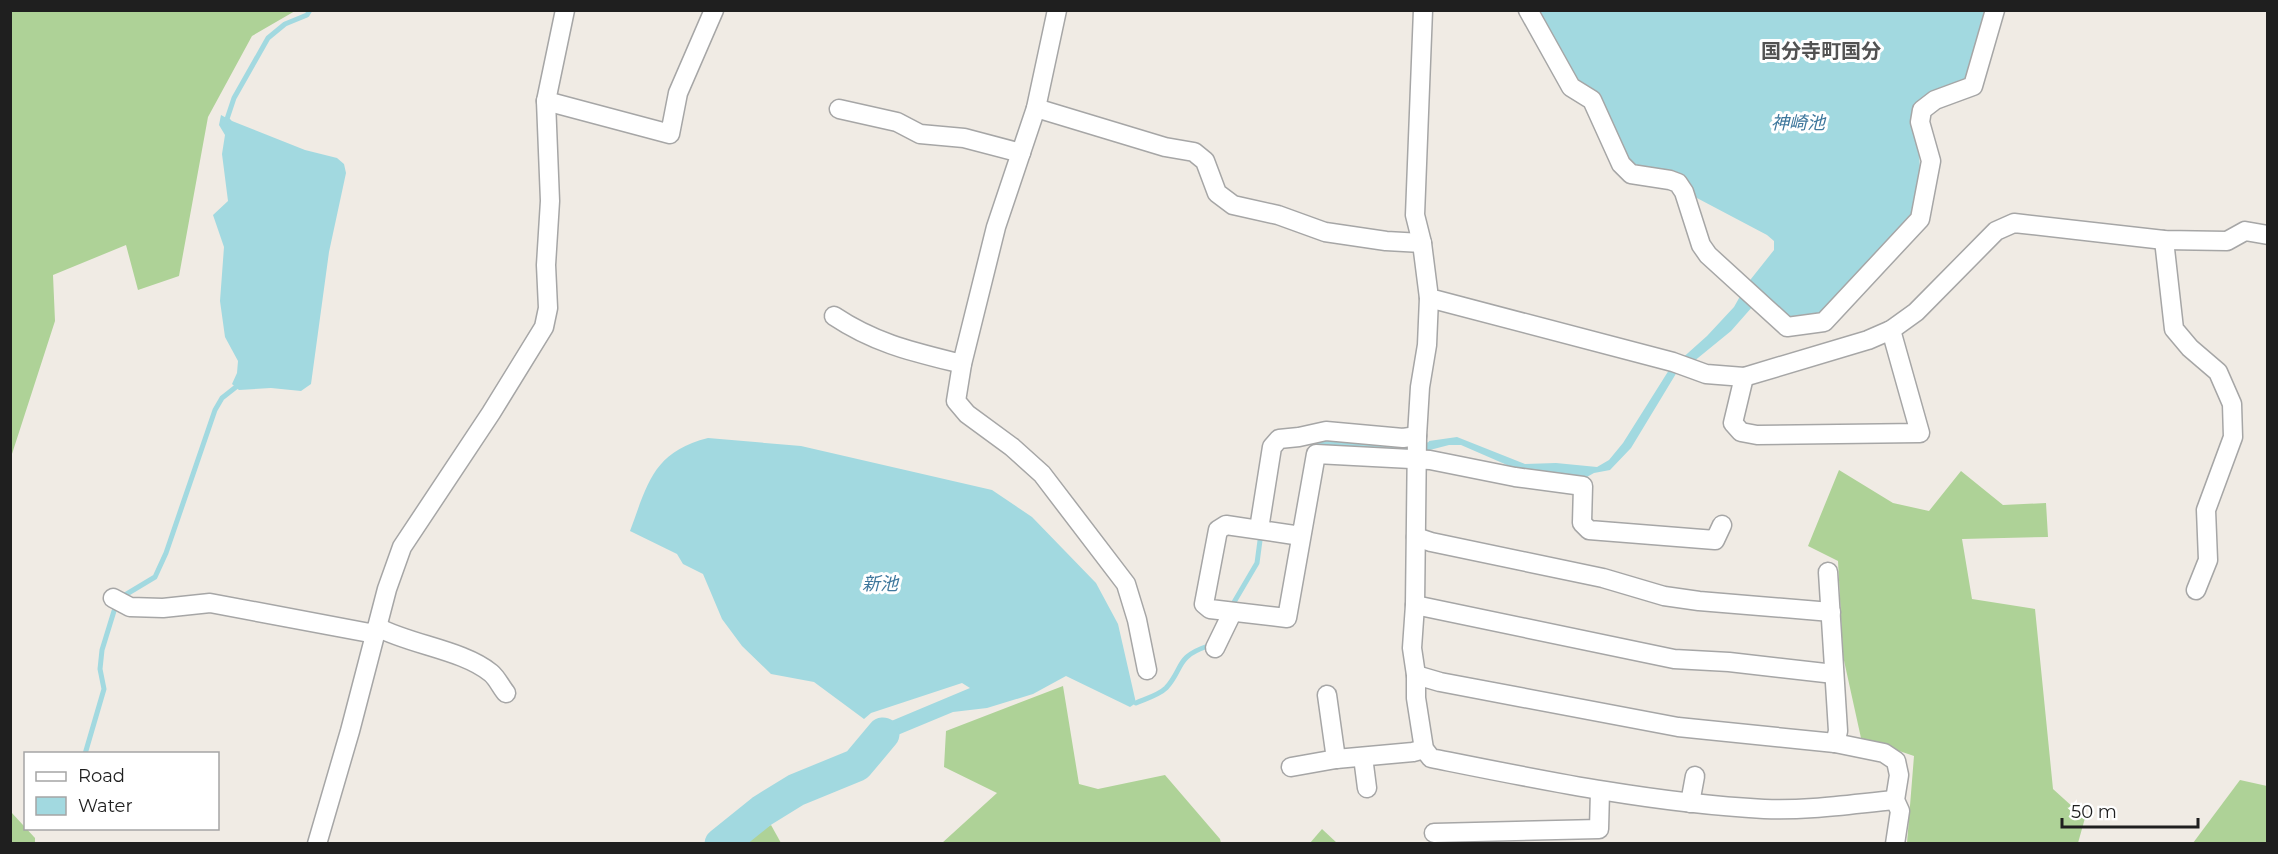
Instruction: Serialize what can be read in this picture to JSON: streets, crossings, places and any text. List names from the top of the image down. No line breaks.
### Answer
{"districts":["国分寺町国分"],"water":["神崎池","新池"],"legend":["Road","Water"],"scale_bar":"50 m"}
